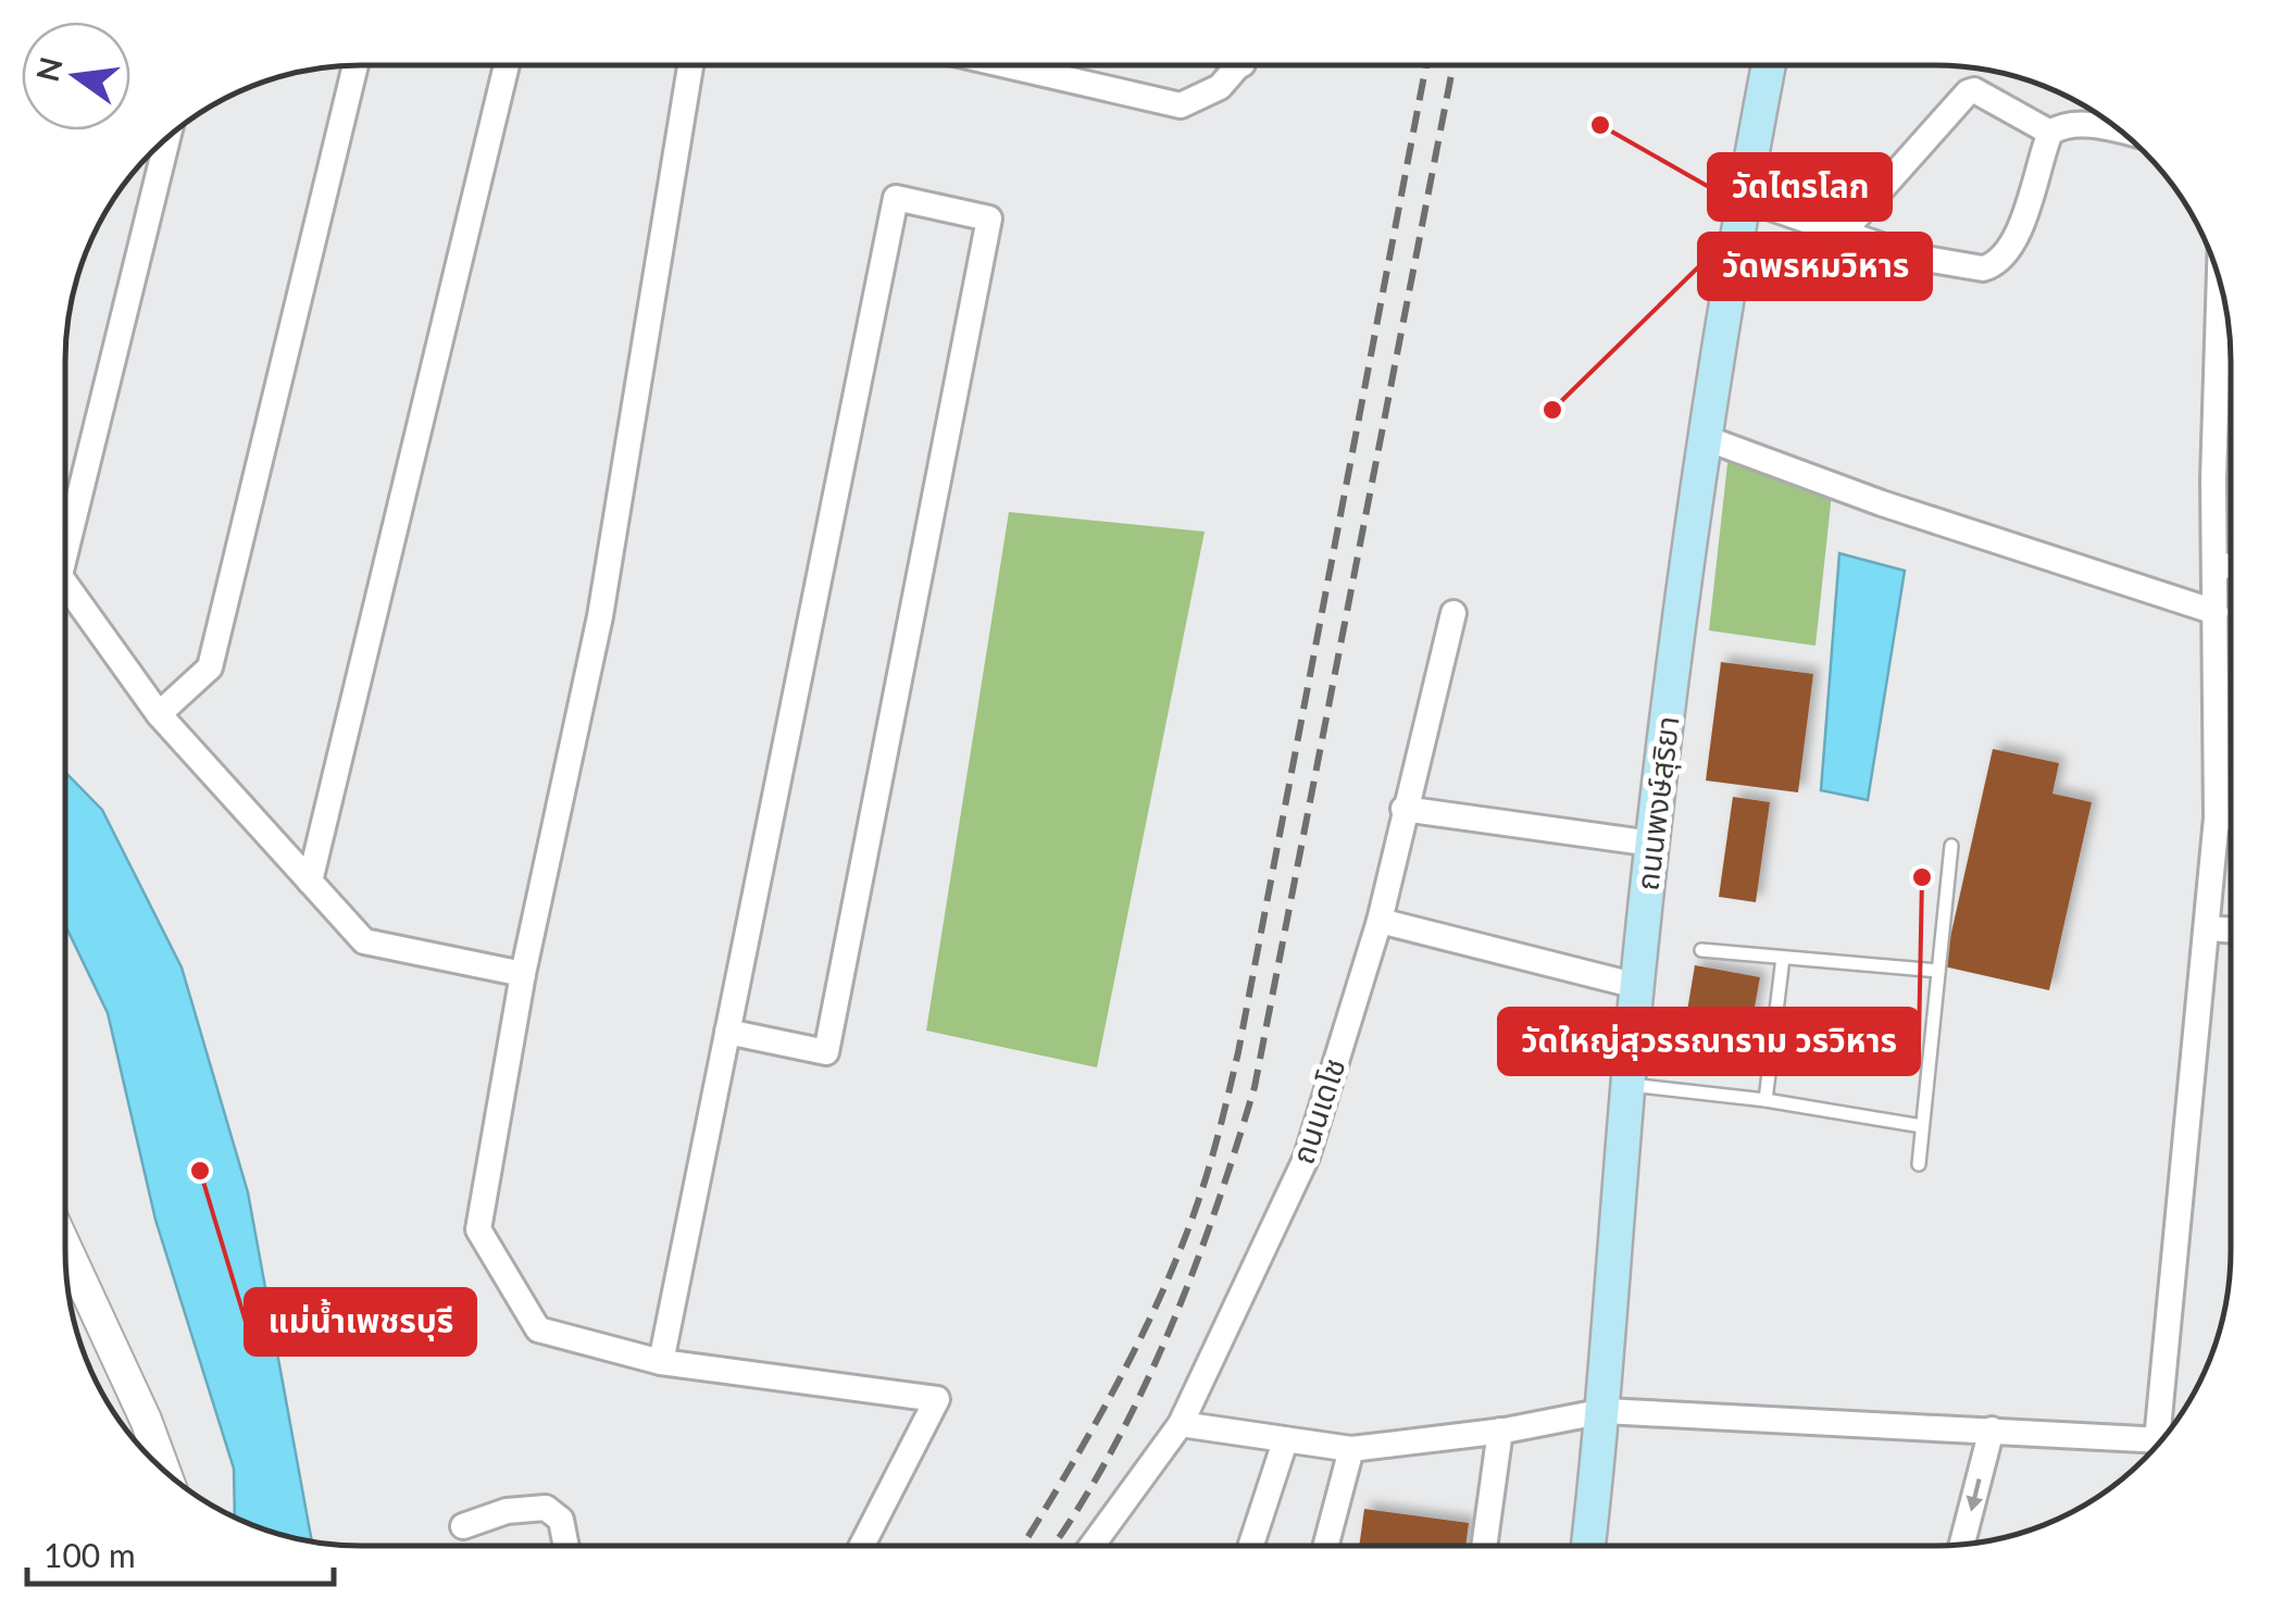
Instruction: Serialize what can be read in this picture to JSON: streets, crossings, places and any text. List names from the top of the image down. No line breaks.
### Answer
{"streets":{"main road":["ถนนพงษ์สุริยา"],"street":["ถนนเดโช"]},"places":["วัดไตรโลก","วัดพรหมวิหาร","วัดใหญ่สุวรรณาราม วรวิหาร","แม่น้ำเพชรบุรี"],"scale_bar":"100 m","north":"left"}
